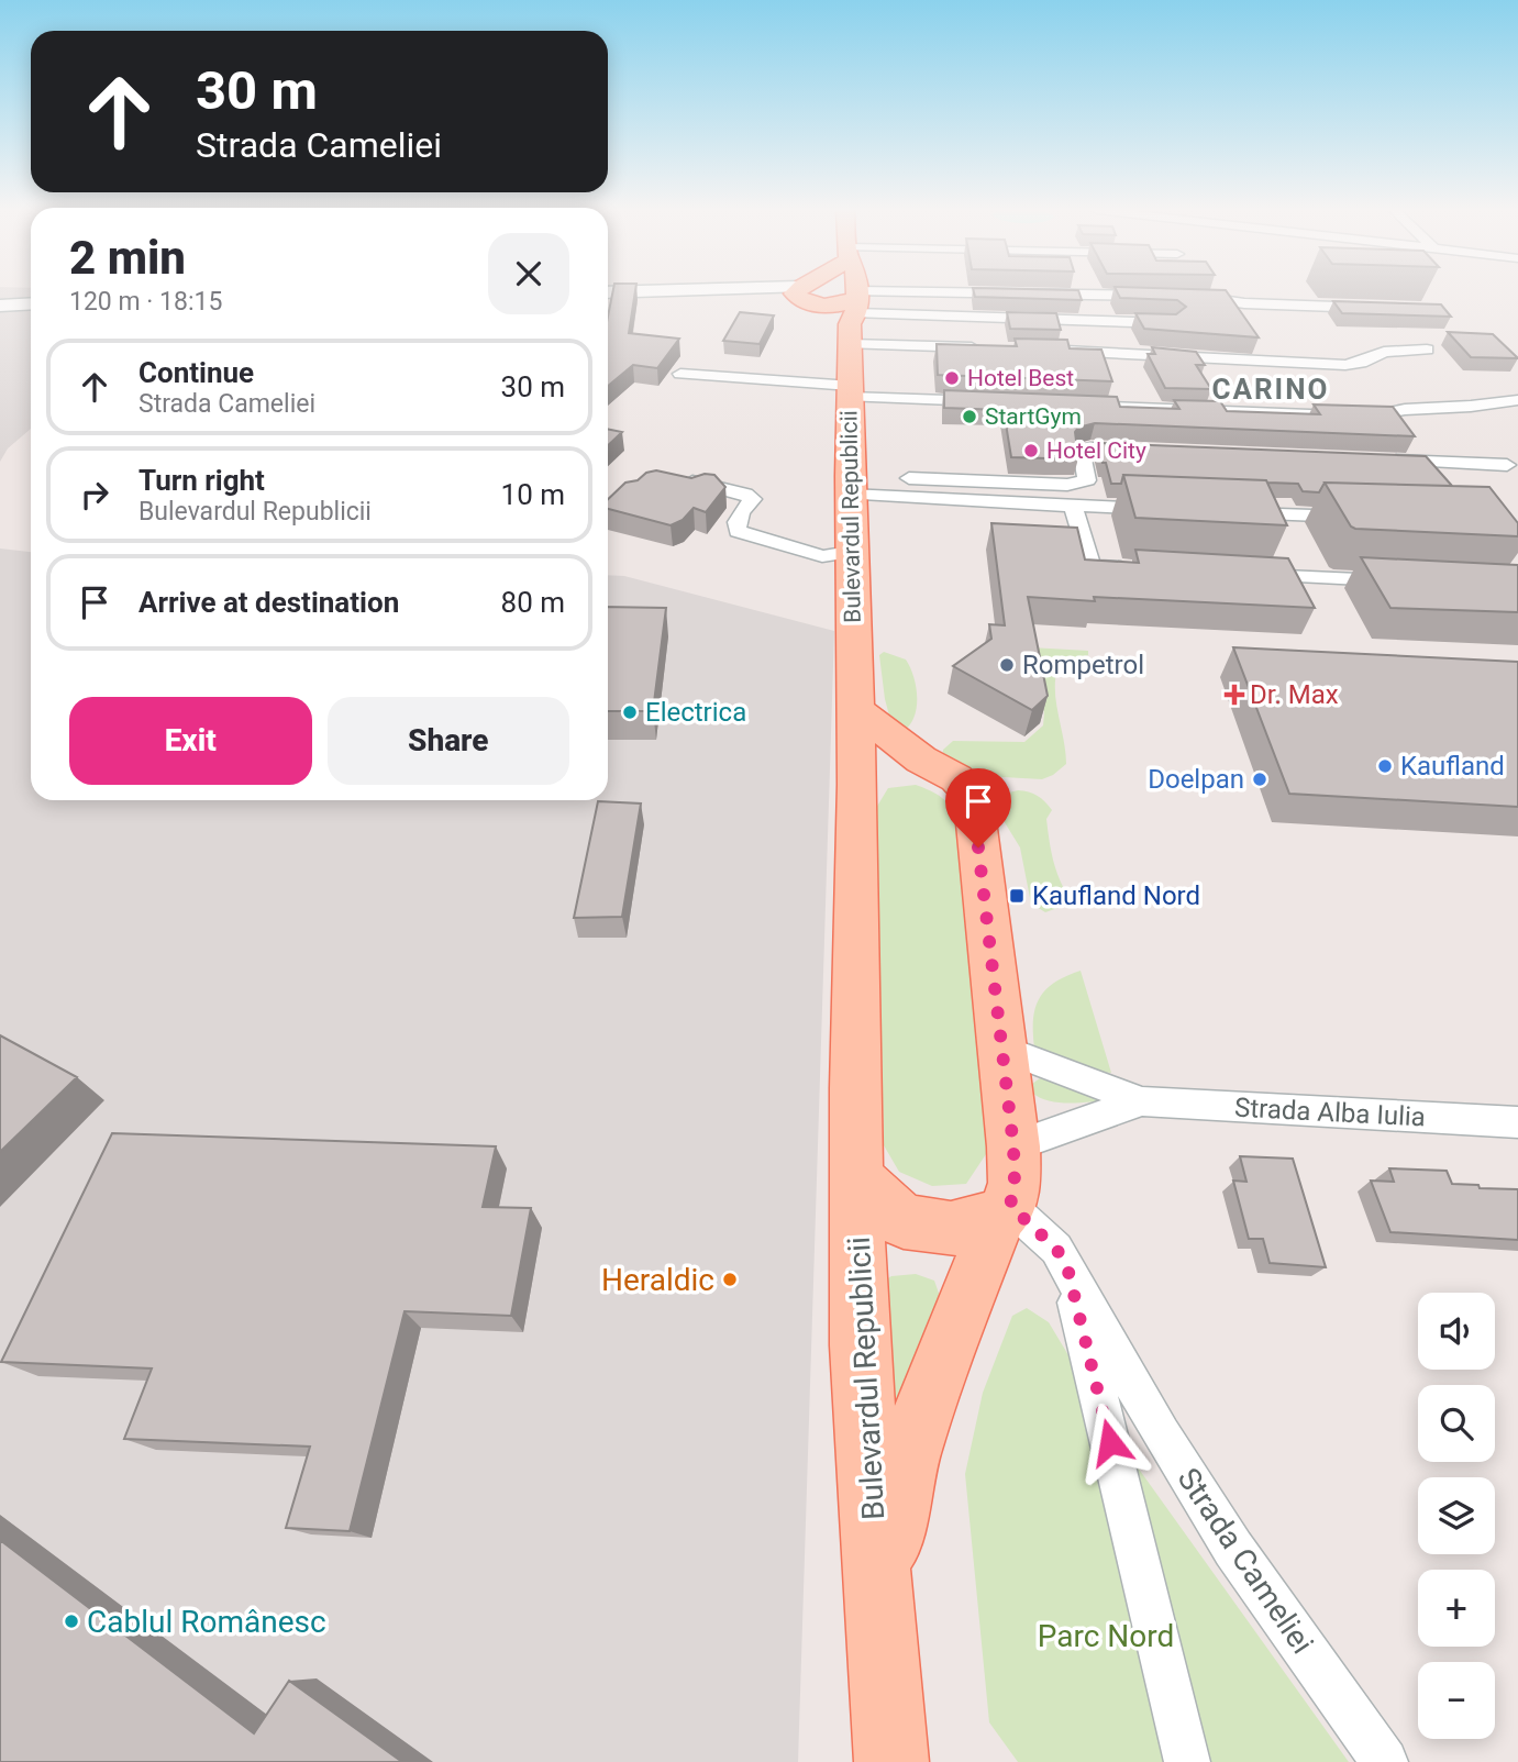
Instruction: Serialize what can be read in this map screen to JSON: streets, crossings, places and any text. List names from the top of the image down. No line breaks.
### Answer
{"streets":{"main road":["Bulevardul Republicii"],"street":["Strada Alba Iulia","Strada Cameliei"]},"crossings":[["Bulevardul Republicii","Strada Alba Iulia"],["Bulevardul Republicii","Strada Cameliei"]],"districts":["CARINO"],"parks":["Parc Nord"],"places":{"other":["Hotel Best","StartGym","Hotel City","Rompetrol","Electrica","Kaufland","Doelpan","Heraldic","Cablul Românesc"],"health":["Dr. Max"],"transit":["Kaufland Nord"]},"page":{"turn":["30 m","Strada Cameliei"],"heading":["2 min","120 m · 18:15"],"list":[{"name":"Continue","note":"Strada Cameliei","value":"30 m"},{"name":"Turn right","note":"Bulevardul Republicii","value":"10 m"},{"name":"Arrive at destination","value":"80 m"}],"buttons":["Exit","Share"],"map_buttons":["+","−"]}}
